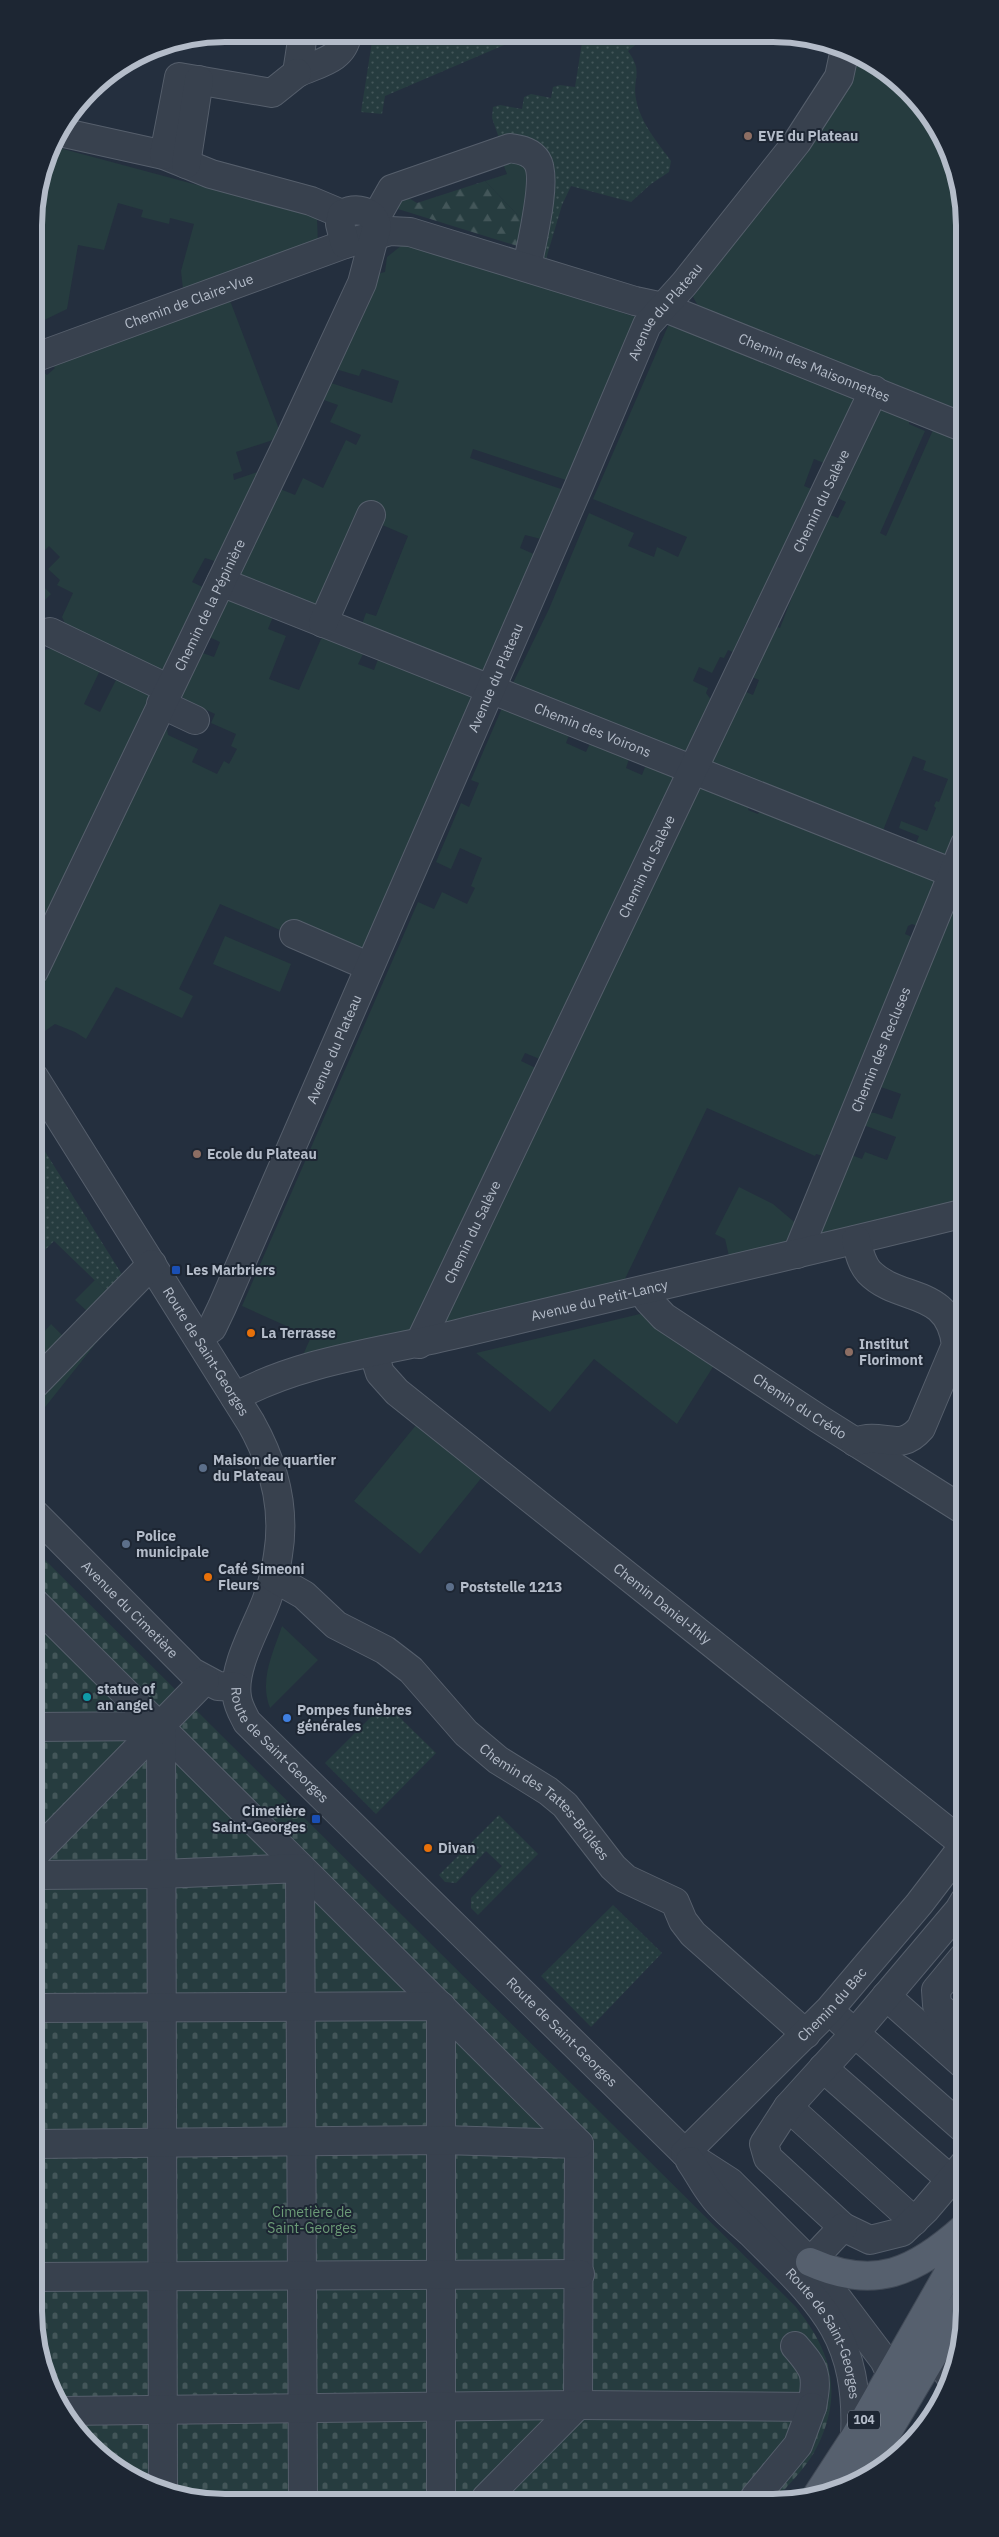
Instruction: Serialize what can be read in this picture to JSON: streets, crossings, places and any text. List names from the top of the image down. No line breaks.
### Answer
{"streets":{"main road":["104"],"street":["Chemin de Claire-Vue","Avenue du Plateau","Chemin des Maisonnettes","Chemin du Salève","Chemin de la Pépinière","Chemin des Voirons","Chemin des Recluses","Avenue du Petit-Lancy","Route de Saint-Georges","Chemin du Crédo","Chemin Daniel-Ihly","Avenue du Cimetière","Chemin des Tattes-Brûlées","Chemin du Bac"]},"crossings":[["Chemin de Claire-Vue","Chemin de la Pépinière"],["Avenue du Plateau","Chemin des Maisonnettes"],["Avenue du Plateau","Chemin des Voirons"],["Avenue du Plateau","Route de Saint-Georges"],["Chemin des Maisonnettes","Chemin du Salève"],["Chemin du Salève","Chemin des Voirons"],["Chemin du Salève","Avenue du Petit-Lancy"],["Chemin de la Pépinière","Chemin des Voirons"],["Chemin des Recluses","Avenue du Petit-Lancy"],["Avenue du Petit-Lancy","Route de Saint-Georges"],["Avenue du Petit-Lancy","Chemin du Crédo"],["Avenue du Petit-Lancy","Chemin Daniel-Ihly"],["Route de Saint-Georges","Avenue du Cimetière"],["Route de Saint-Georges","Chemin des Tattes-Brûlées"],["Route de Saint-Georges","Chemin du Bac"],["Route de Saint-Georges","104"],["Chemin des Tattes-Brûlées","Chemin du Bac"]],"parks":["Cimetière de Saint-Georges"],"places":{"other":["EVE du Plateau","Ecole du Plateau","La Terrasse","Institut Florimont","Maison de quartier du Plateau","Police municipale","Café Simeoni Fleurs","Poststelle 1213","statue of an angel","Pompes funèbres générales","Divan"],"transit":["Les Marbriers","Cimetière Saint-Georges"]}}
